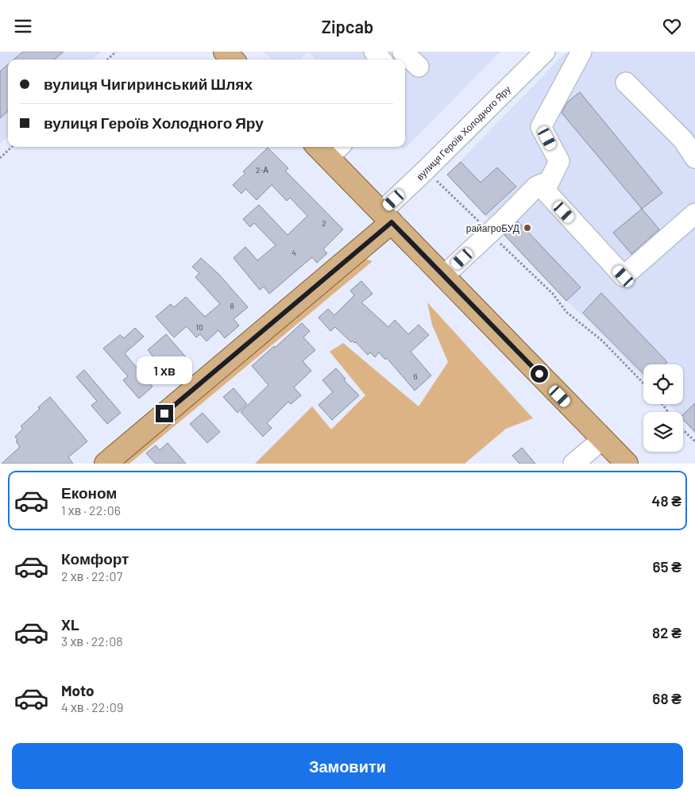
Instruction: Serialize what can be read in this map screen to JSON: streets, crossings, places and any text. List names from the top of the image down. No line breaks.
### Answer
{"streets":{"main road":["вулиця Героїв Холодного Яру"]},"places":["райагроБУД"],"house_numbers":["2-А","2","4","8","10","6"],"page":{"header":"Zipcab","banner":["вулиця Чигиринський Шлях","вулиця Героїв Холодного Яру"],"bubble":"1 хв","list":[{"name":"Економ","note":"1 хв · 22:06","value":"48 ₴"},{"name":"Комфорт","note":"2 хв · 22:07","value":"65 ₴"},{"name":"XL","note":"3 хв · 22:08","value":"82 ₴"},{"name":"Moto","note":"4 хв · 22:09","value":"68 ₴"}],"buttons":"Замовити"}}
